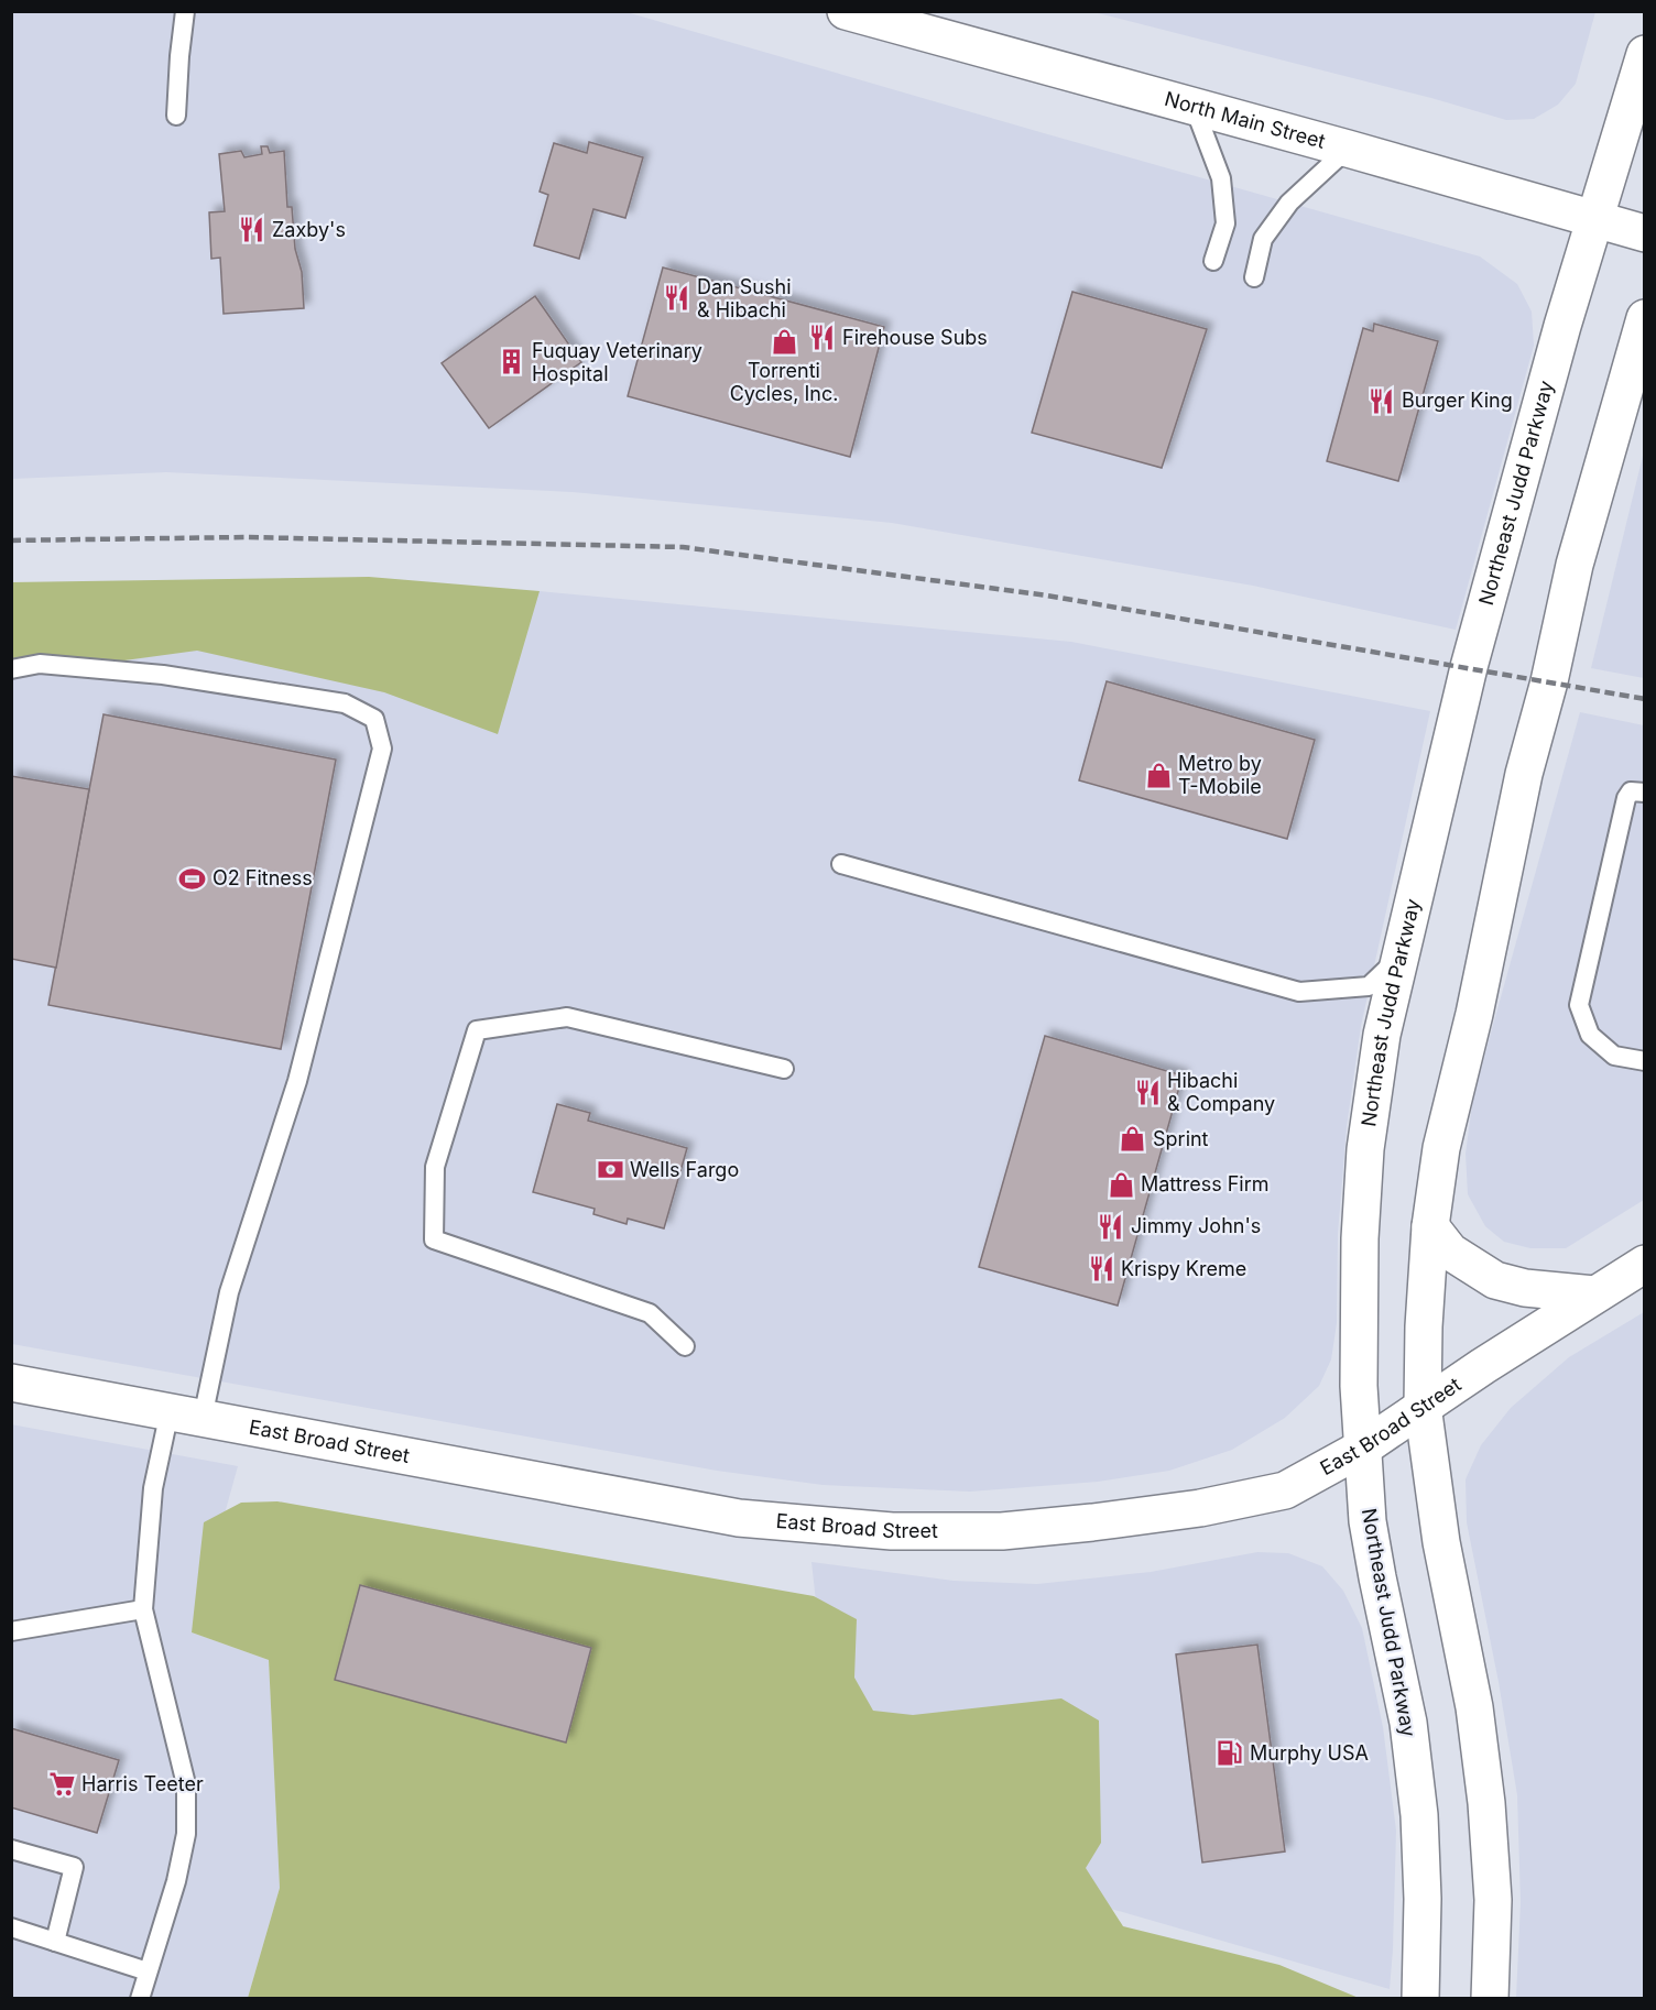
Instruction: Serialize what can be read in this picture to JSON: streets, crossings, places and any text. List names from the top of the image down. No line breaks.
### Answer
{"streets":{"main road":["North Main Street","Northeast Judd Parkway","East Broad Street"]},"crossings":[["North Main Street","Northeast Judd Parkway"],["Northeast Judd Parkway","East Broad Street"]],"places":{"restaurant":["Zaxby's","Dan Sushi & Hibachi","Firehouse Subs","Burger King","Hibachi & Company","Jimmy John's","Krispy Kreme"],"shop":["Torrenti Cycles, Inc.","Metro by T-Mobile","Sprint","Mattress Firm"],"building":["Fuquay Veterinary Hospital"],"sports":["O2 Fitness"],"bank":["Wells Fargo"],"fuel station":["Murphy USA"],"supermarket":["Harris Teeter"]}}
